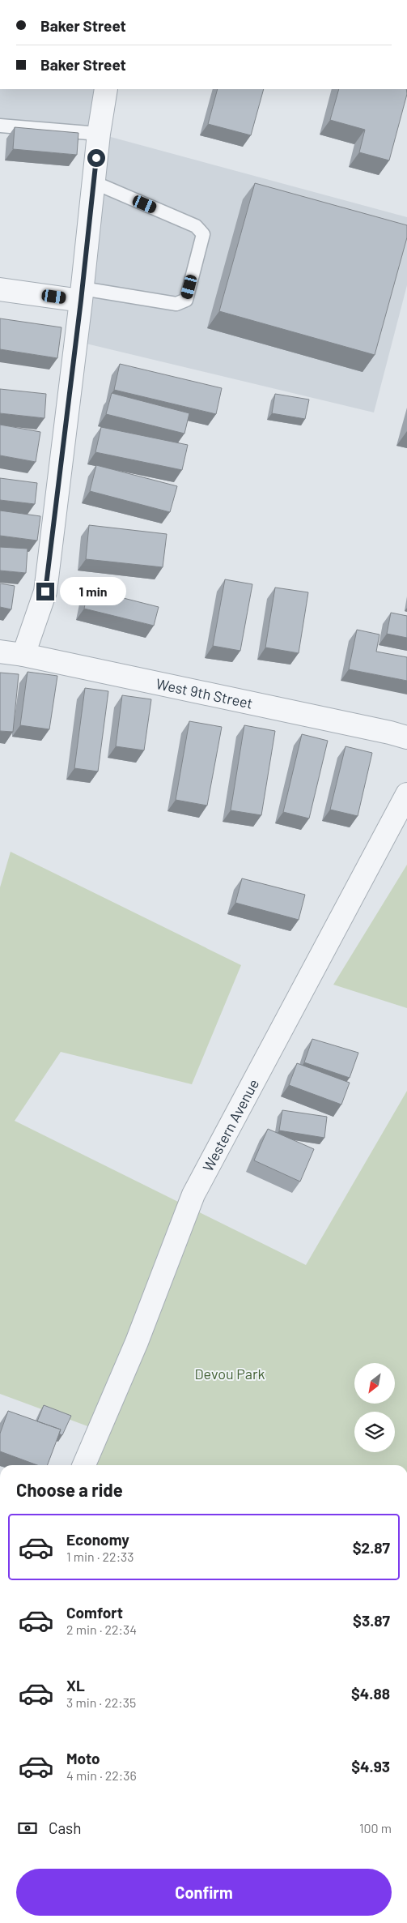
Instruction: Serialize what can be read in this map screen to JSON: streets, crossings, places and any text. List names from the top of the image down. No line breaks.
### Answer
{"streets":{"street":["West 9th Street","Western Avenue"]},"parks":["Devou Park"],"north":"bottom left","page":{"banner":["Baker Street","Baker Street"],"bubble":"1 min","heading":"Choose a ride","list":[{"name":"Economy","note":"1 min · 22:33","value":"$2.87"},{"name":"Comfort","note":"2 min · 22:34","value":"$3.87"},{"name":"XL","note":"3 min · 22:35","value":"$4.88"},{"name":"Moto","note":"4 min · 22:36","value":"$4.93"}],"pay":["Cash","100 m"],"buttons":"Confirm"}}
